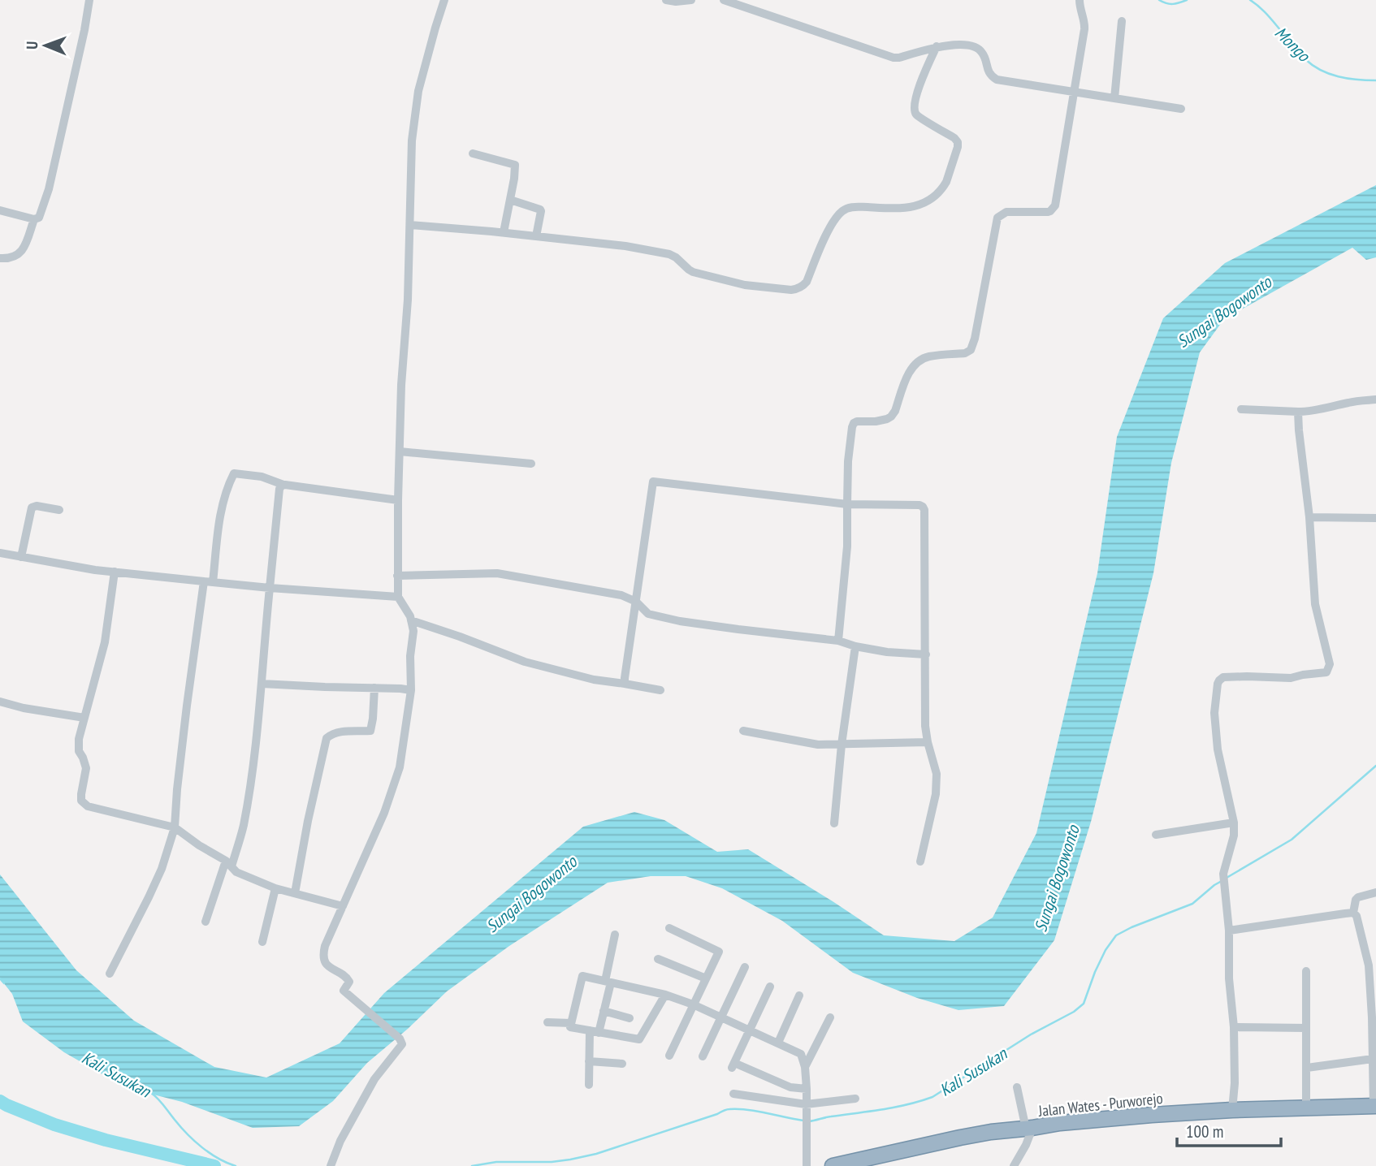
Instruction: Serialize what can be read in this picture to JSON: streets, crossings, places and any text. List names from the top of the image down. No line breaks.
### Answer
{"streets":{"highway":["Jalan Wates - Purworejo"]},"water":["Mongo","Sungai Bogowonto","Kali Susukan"],"scale_bar":"100 m","north":"left"}
